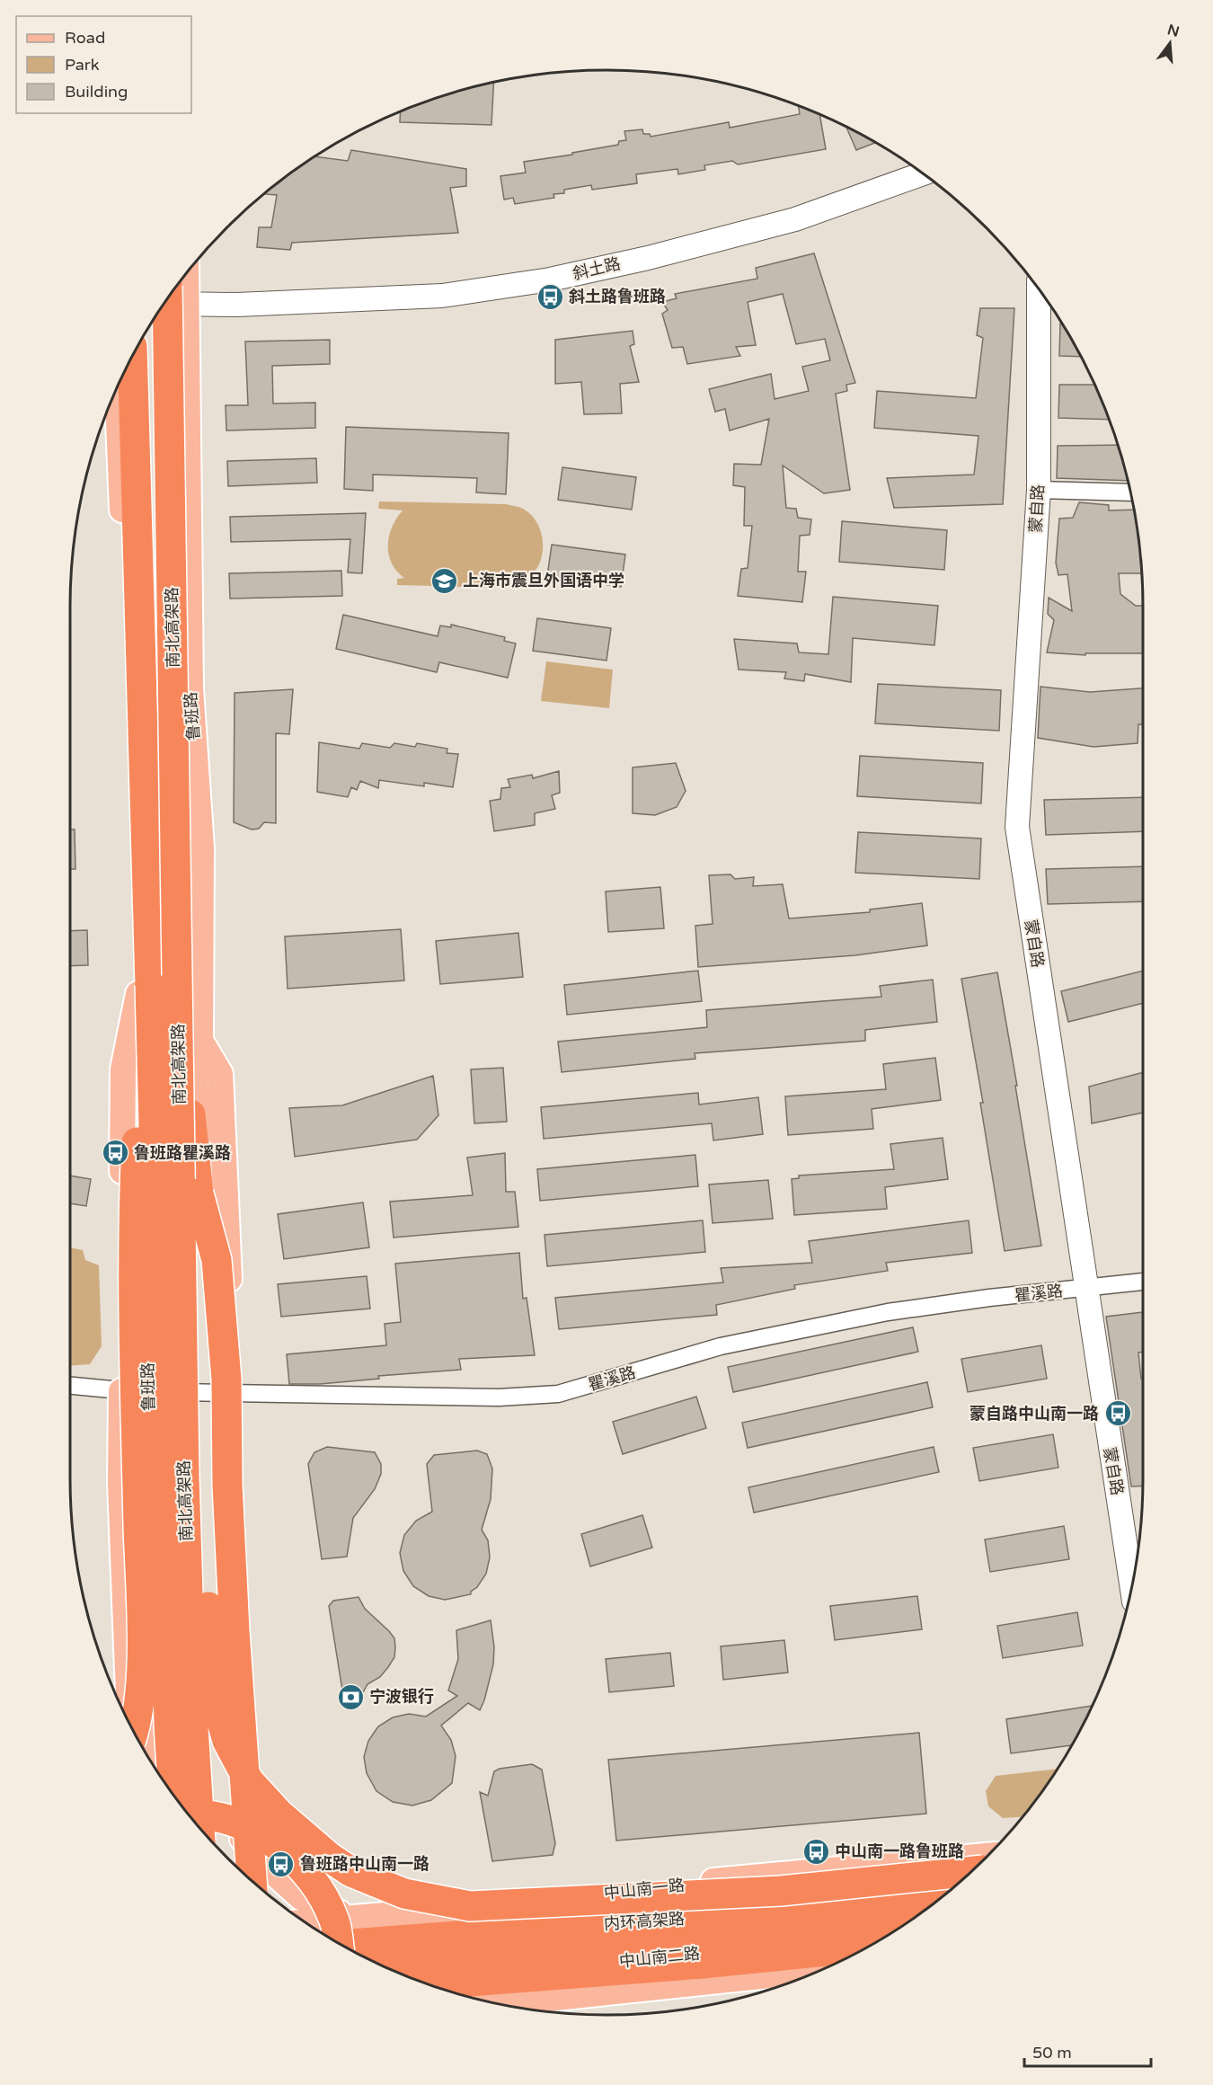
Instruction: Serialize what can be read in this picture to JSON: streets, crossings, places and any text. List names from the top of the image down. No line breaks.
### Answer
{"streets":{"highway":["南北高架路","内环高架路"],"main road":["鲁班路","中山南一路","中山南二路"],"street":["斜土路","蒙自路","瞿溪路"]},"crossings":[["斜土路","南北高架路"],["斜土路","鲁班路"],["蒙自路","瞿溪路"],["南北高架路","鲁班路"],["鲁班路","瞿溪路"]],"places":{"bus stop":["斜土路鲁班路","鲁班路瞿溪路","蒙自路中山南一路","中山南一路鲁班路","鲁班路中山南一路"],"school or university":["上海市震旦外国语中学"],"bank":["宁波银行"]},"legend":["Road","Park","Building"],"scale_bar":"50 m","north":"top"}
